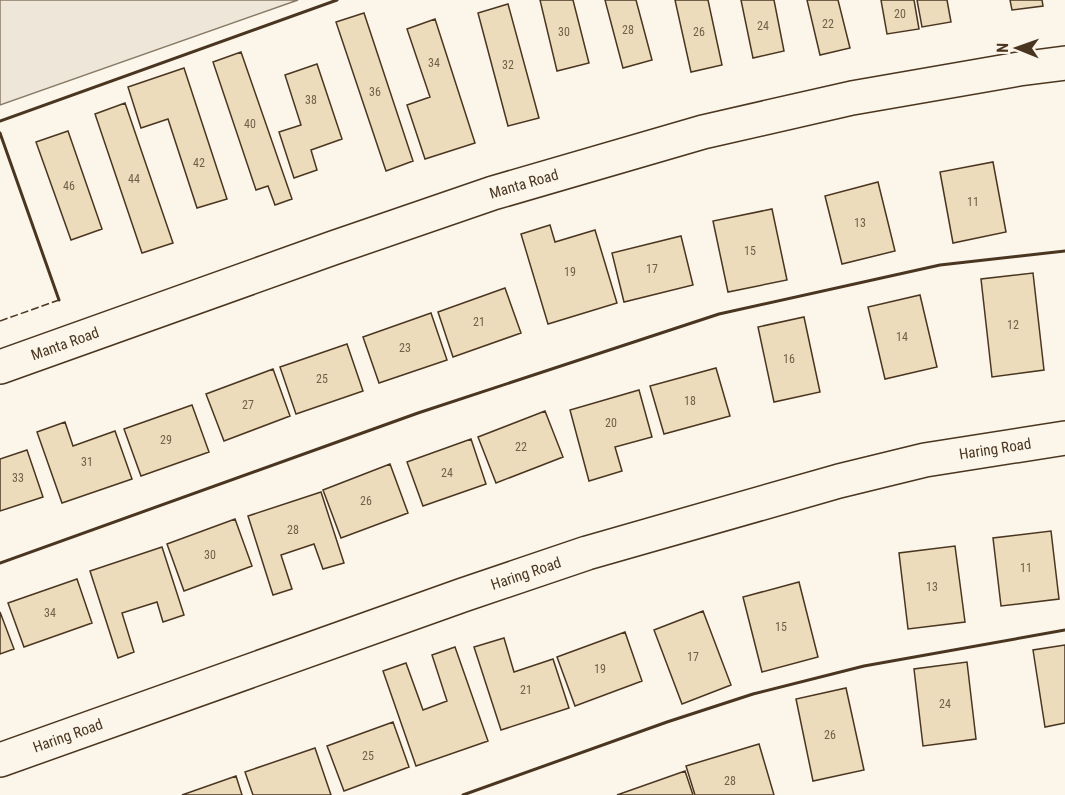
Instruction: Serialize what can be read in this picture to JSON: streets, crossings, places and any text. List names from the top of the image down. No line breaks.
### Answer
{"streets":{"street":["Manta Road","Haring Road"]},"house_numbers":["20","22","24","28","30","26","34","32","36","38","40","42","44","46","11","13","15","17","19","21","12","14","23","16","25","18","27","20","29","22","31","24","33","26","28","30","11","13","34","15","17","19","21","24","26","25","28"],"north":"left"}
